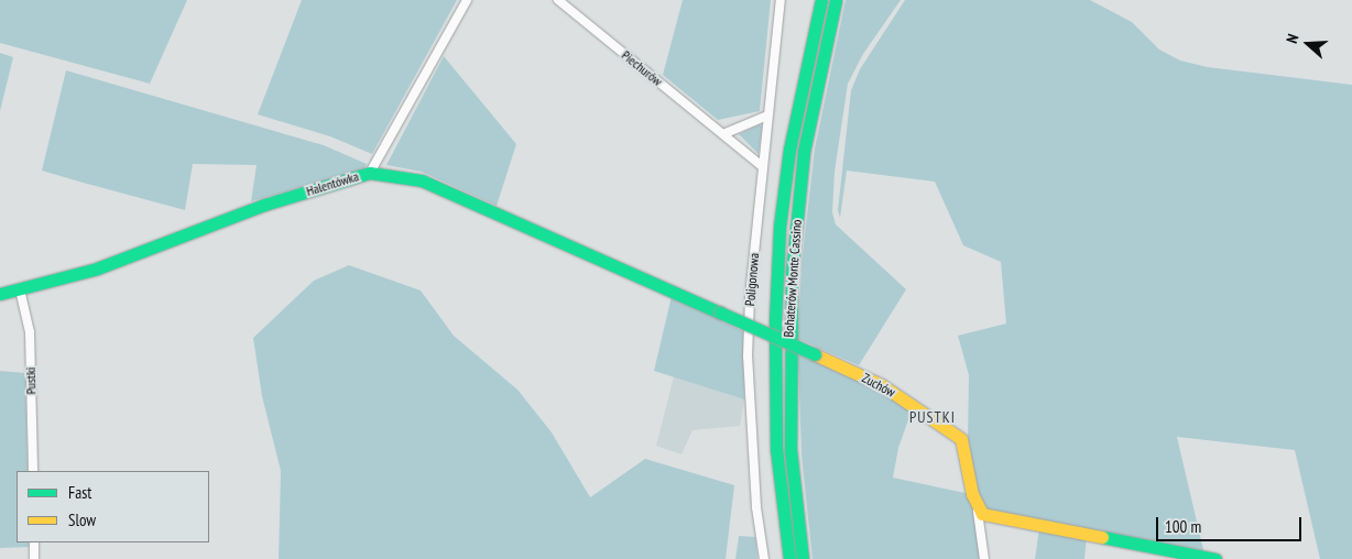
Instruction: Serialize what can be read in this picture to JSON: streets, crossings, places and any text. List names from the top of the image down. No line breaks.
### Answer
{"streets":{"main road":["Halentówka","Bohaterów Monte Cassino","Zuchów"],"street":["Piechurów","Poligonowa","Pustki"]},"crossings":[["Piechurów","Poligonowa"],["Halentówka","Pustki"],["Halentówka","Zuchów"]],"districts":["PUSTKI"],"legend":["Fast","Slow"],"scale_bar":"100 m","north":"left"}
